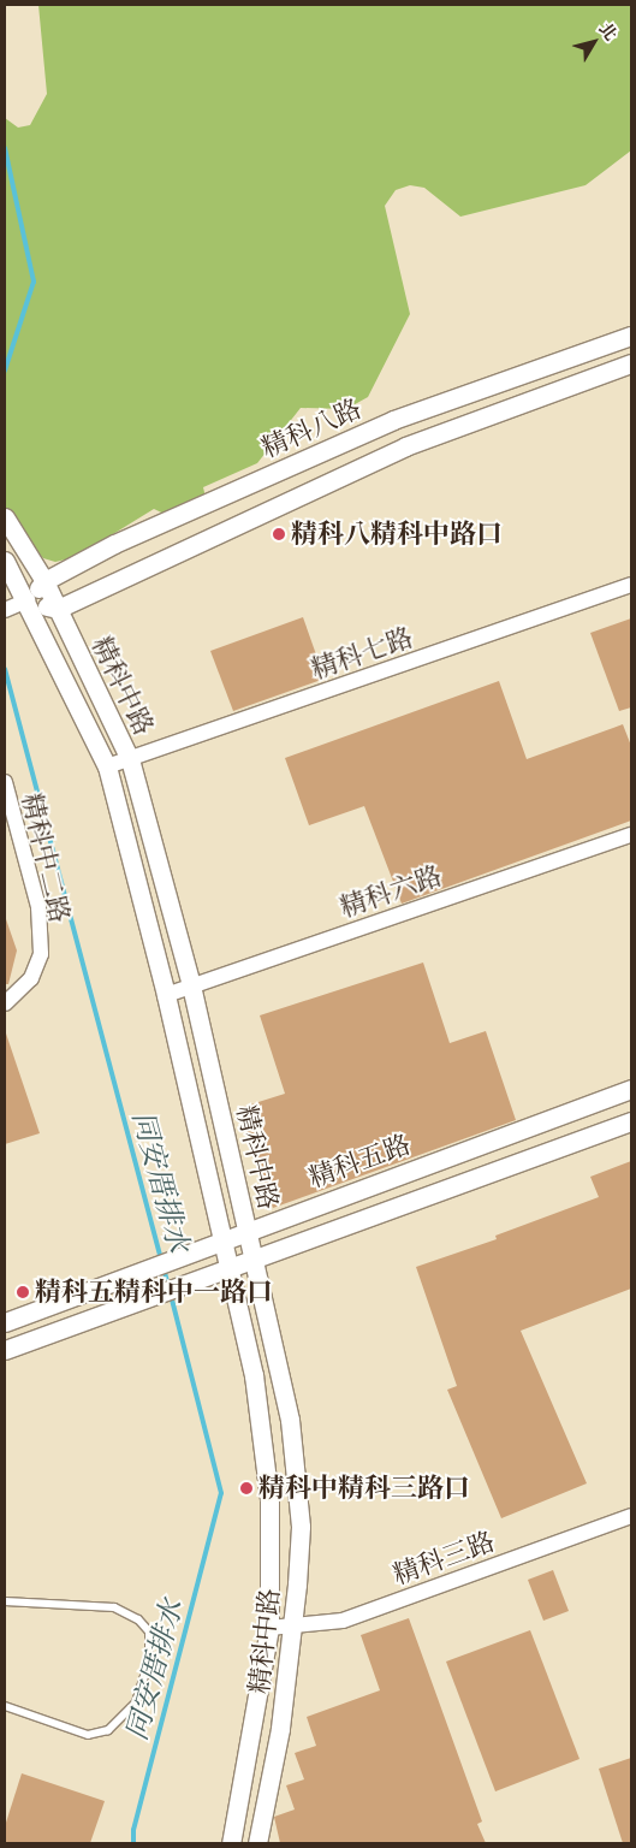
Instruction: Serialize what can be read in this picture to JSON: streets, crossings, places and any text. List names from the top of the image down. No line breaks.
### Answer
{"streets":{"street":["精科八路","精科七路","精科中路","精科中二路","精科六路","精科五路","精科三路"]},"crossings":[["精科八路","精科中路"],["精科七路","精科中路"],["精科中路","精科六路"],["精科中路","精科五路"],["精科中路","精科三路"]],"water":["同安厝排水"],"places":["精科八精科中路口","精科五精科中一路口","精科中精科三路口"],"north":"top right"}
